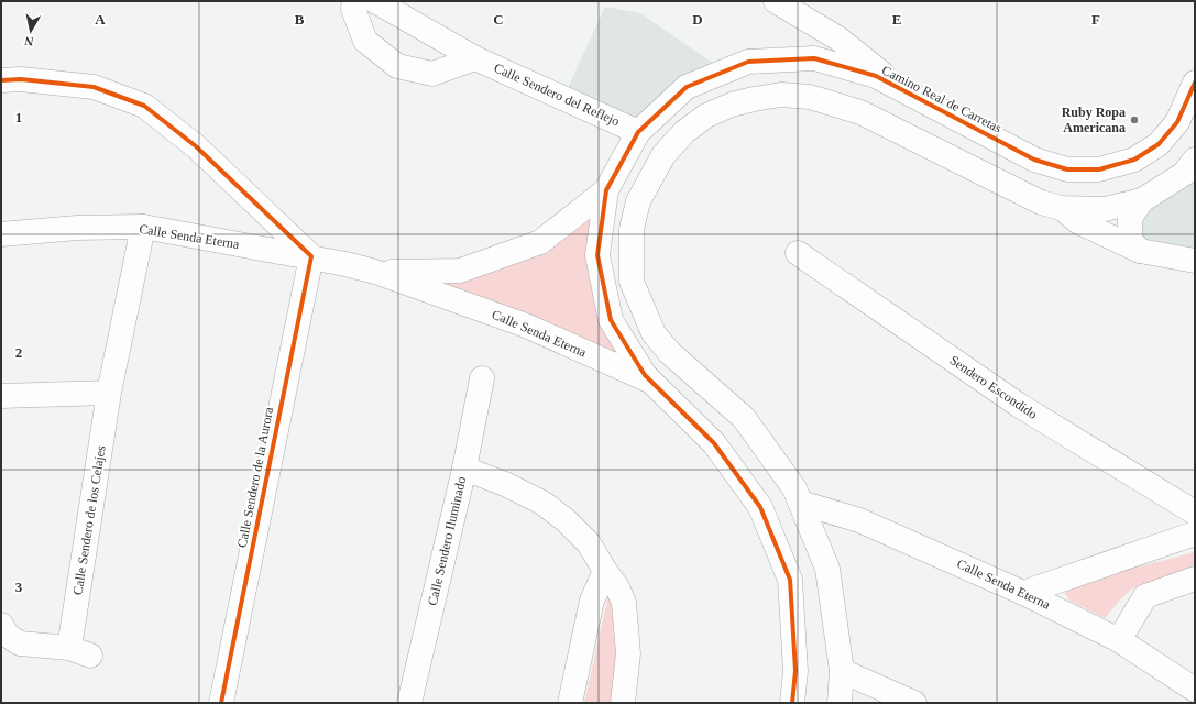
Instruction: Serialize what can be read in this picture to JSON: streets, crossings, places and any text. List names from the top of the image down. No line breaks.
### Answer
{"streets":{"street":["Calle Sendero del Reflejo","Camino Real de Carretas","Calle Senda Eterna","Sendero Escondido","Calle Sendero de la Aurora","Calle Sendero de los Celajes","Calle Sendero Iluminado"]},"crossings":[["Calle Sendero del Reflejo","Camino Real de Carretas"],["Camino Real de Carretas","Calle Senda Eterna"],["Calle Senda Eterna","Calle Sendero de la Aurora"],["Calle Senda Eterna","Calle Sendero de los Celajes"]],"places":["Ruby Ropa Americana"],"north":"bottom","grid":{"columns":["A","B","C","D","E","F"],"rows":["1","2","3"]}}
